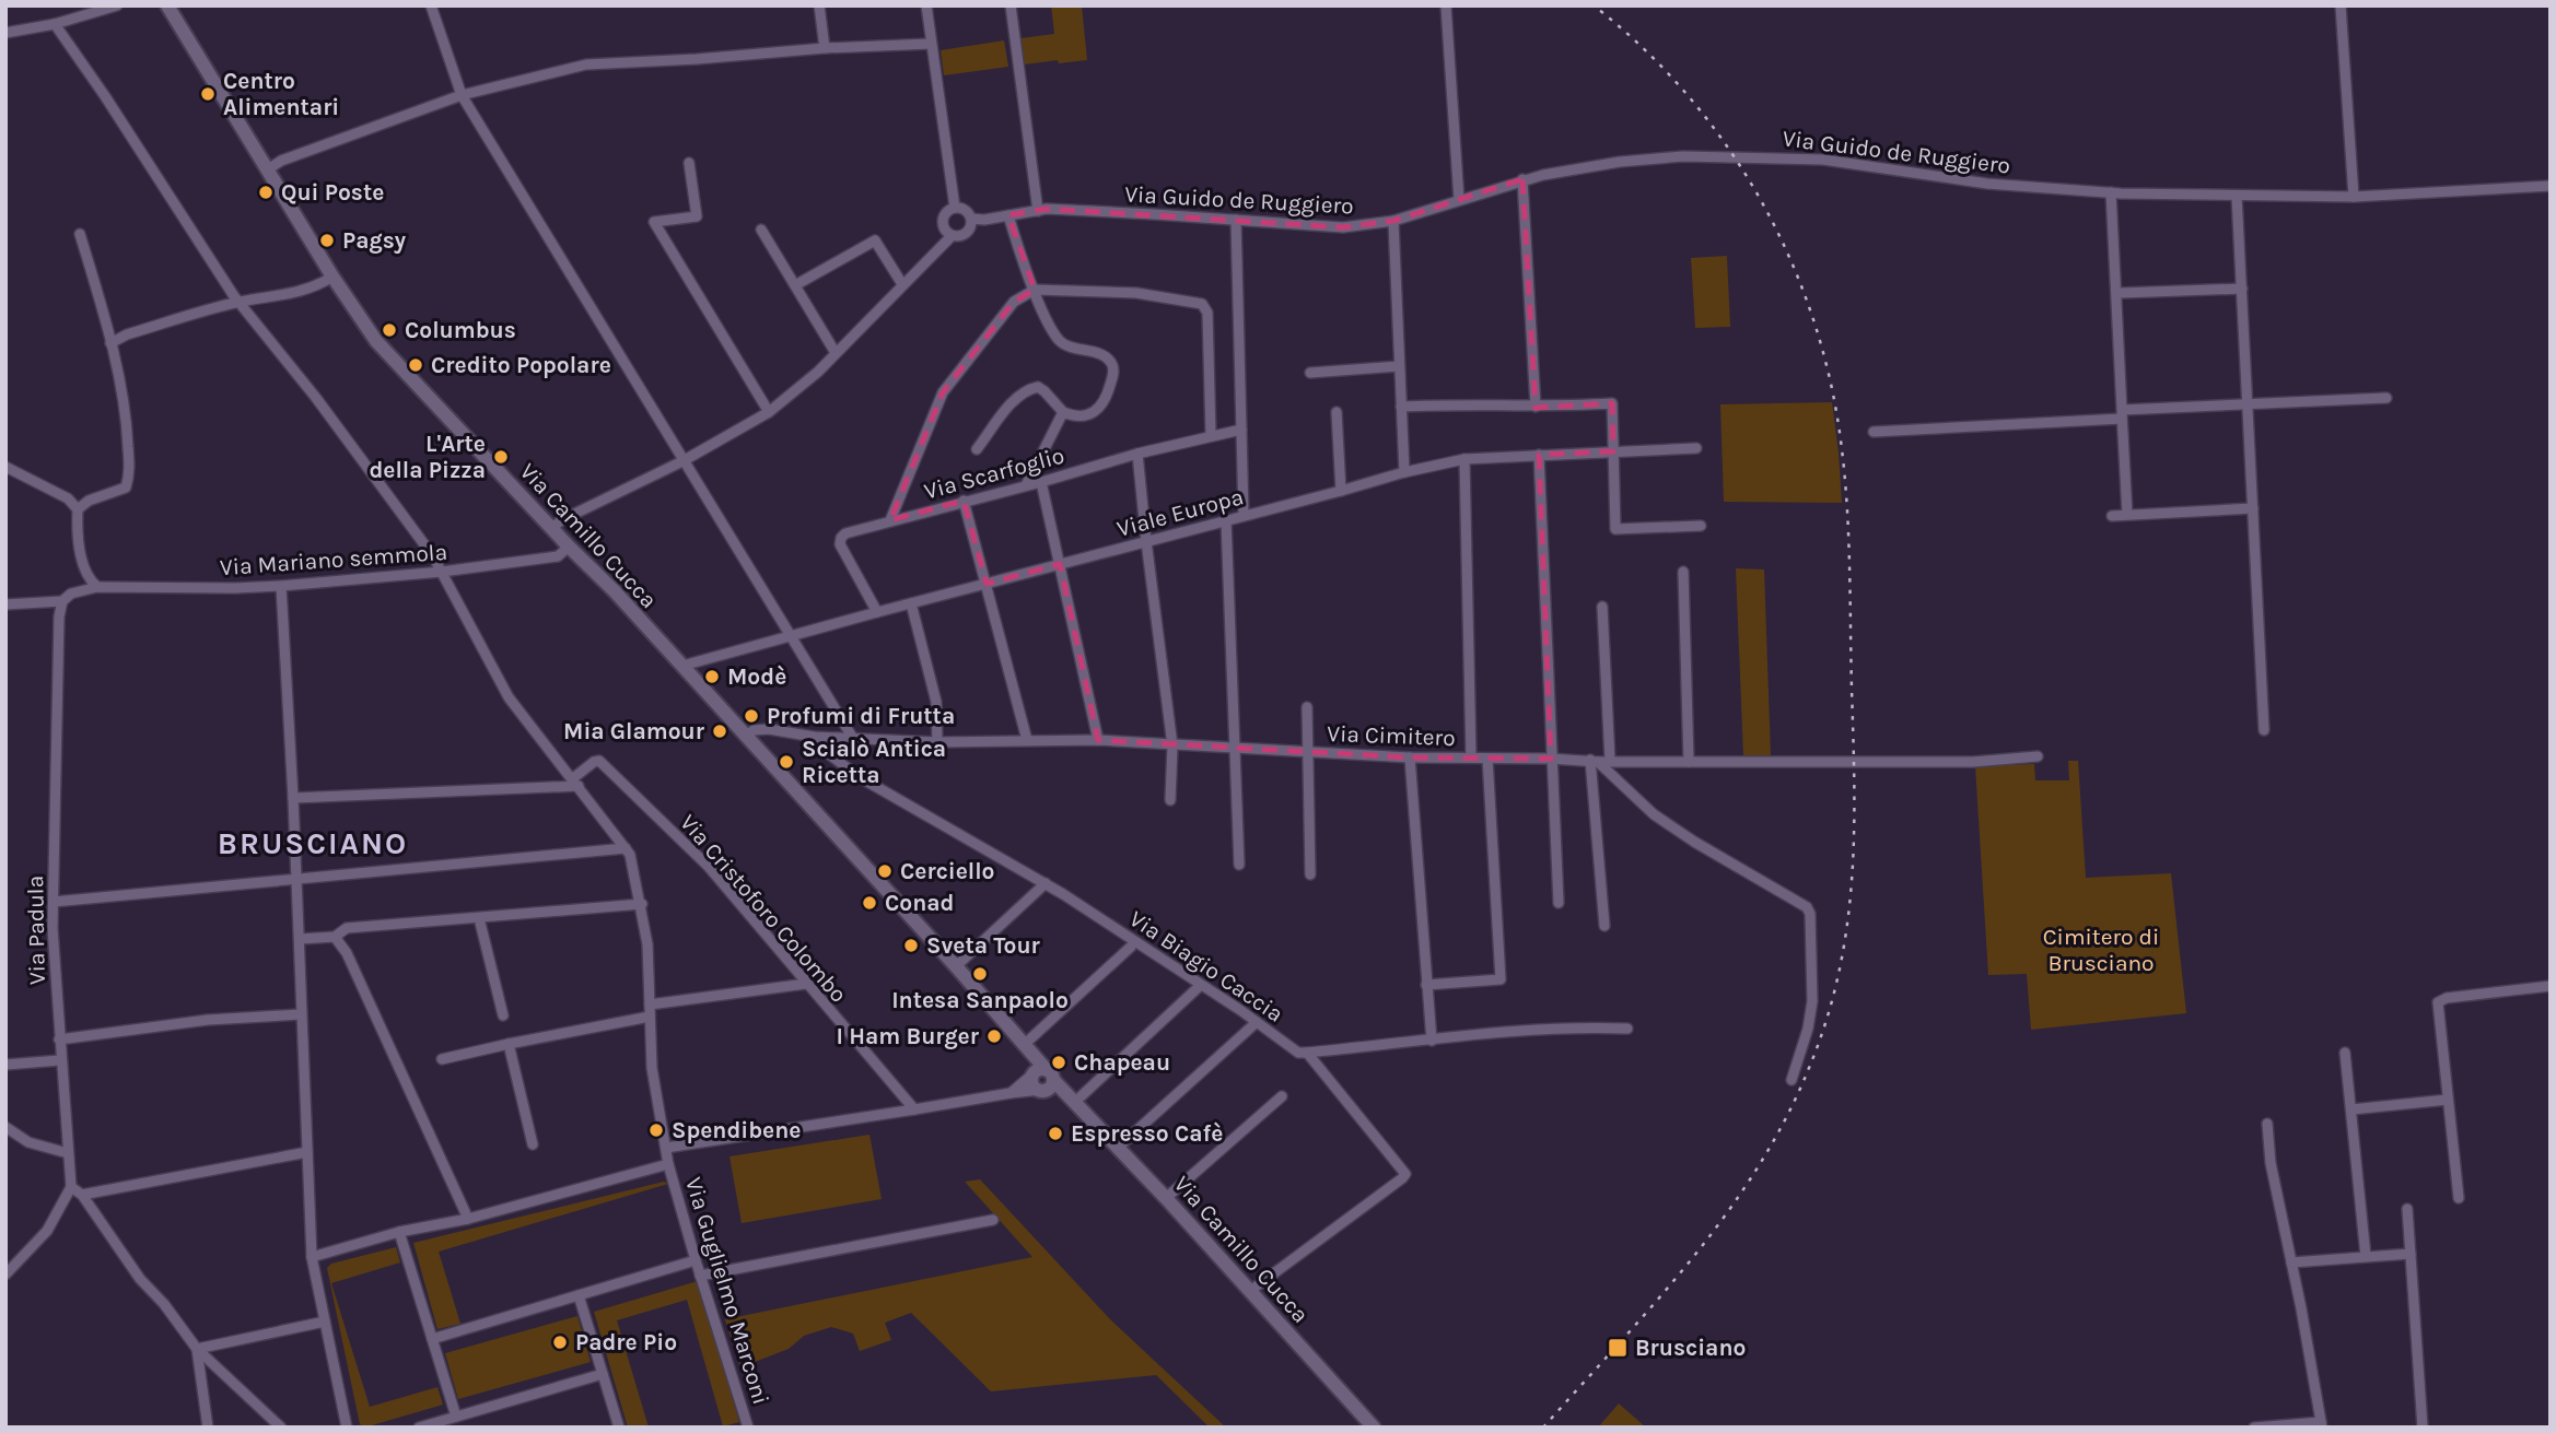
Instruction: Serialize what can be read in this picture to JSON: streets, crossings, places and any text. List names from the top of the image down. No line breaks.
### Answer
{"streets":{"street":["Via Guido de Ruggiero","Via Scarfoglio","Viale Europa","Via Camillo Cucca","Via Mariano semmola","Via Cimitero","Via Cristoforo Colombo","Via Padula","Via Biagio Caccia","Via Guglielmo Marconi"]},"crossings":[["Via Scarfoglio","Viale Europa"],["Viale Europa","Via Camillo Cucca"],["Via Camillo Cucca","Via Mariano semmola"],["Via Camillo Cucca","Via Cimitero"],["Via Cimitero","Via Biagio Caccia"]],"districts":["BRUSCIANO"],"parks":["Cimitero di Brusciano"],"places":{"other":["Centro Alimentari","Qui Poste","Pagsy","Columbus","Credito Popolare","L'Arte della Pizza","Modè","Profumi di Frutta","Mia Glamour","Scialò Antica Ricetta","Cerciello","Conad","Sveta Tour","Intesa Sanpaolo","I Ham Burger","Chapeau","Spendibene","Espresso Cafè","Padre Pio"],"transit":["Brusciano"]}}
